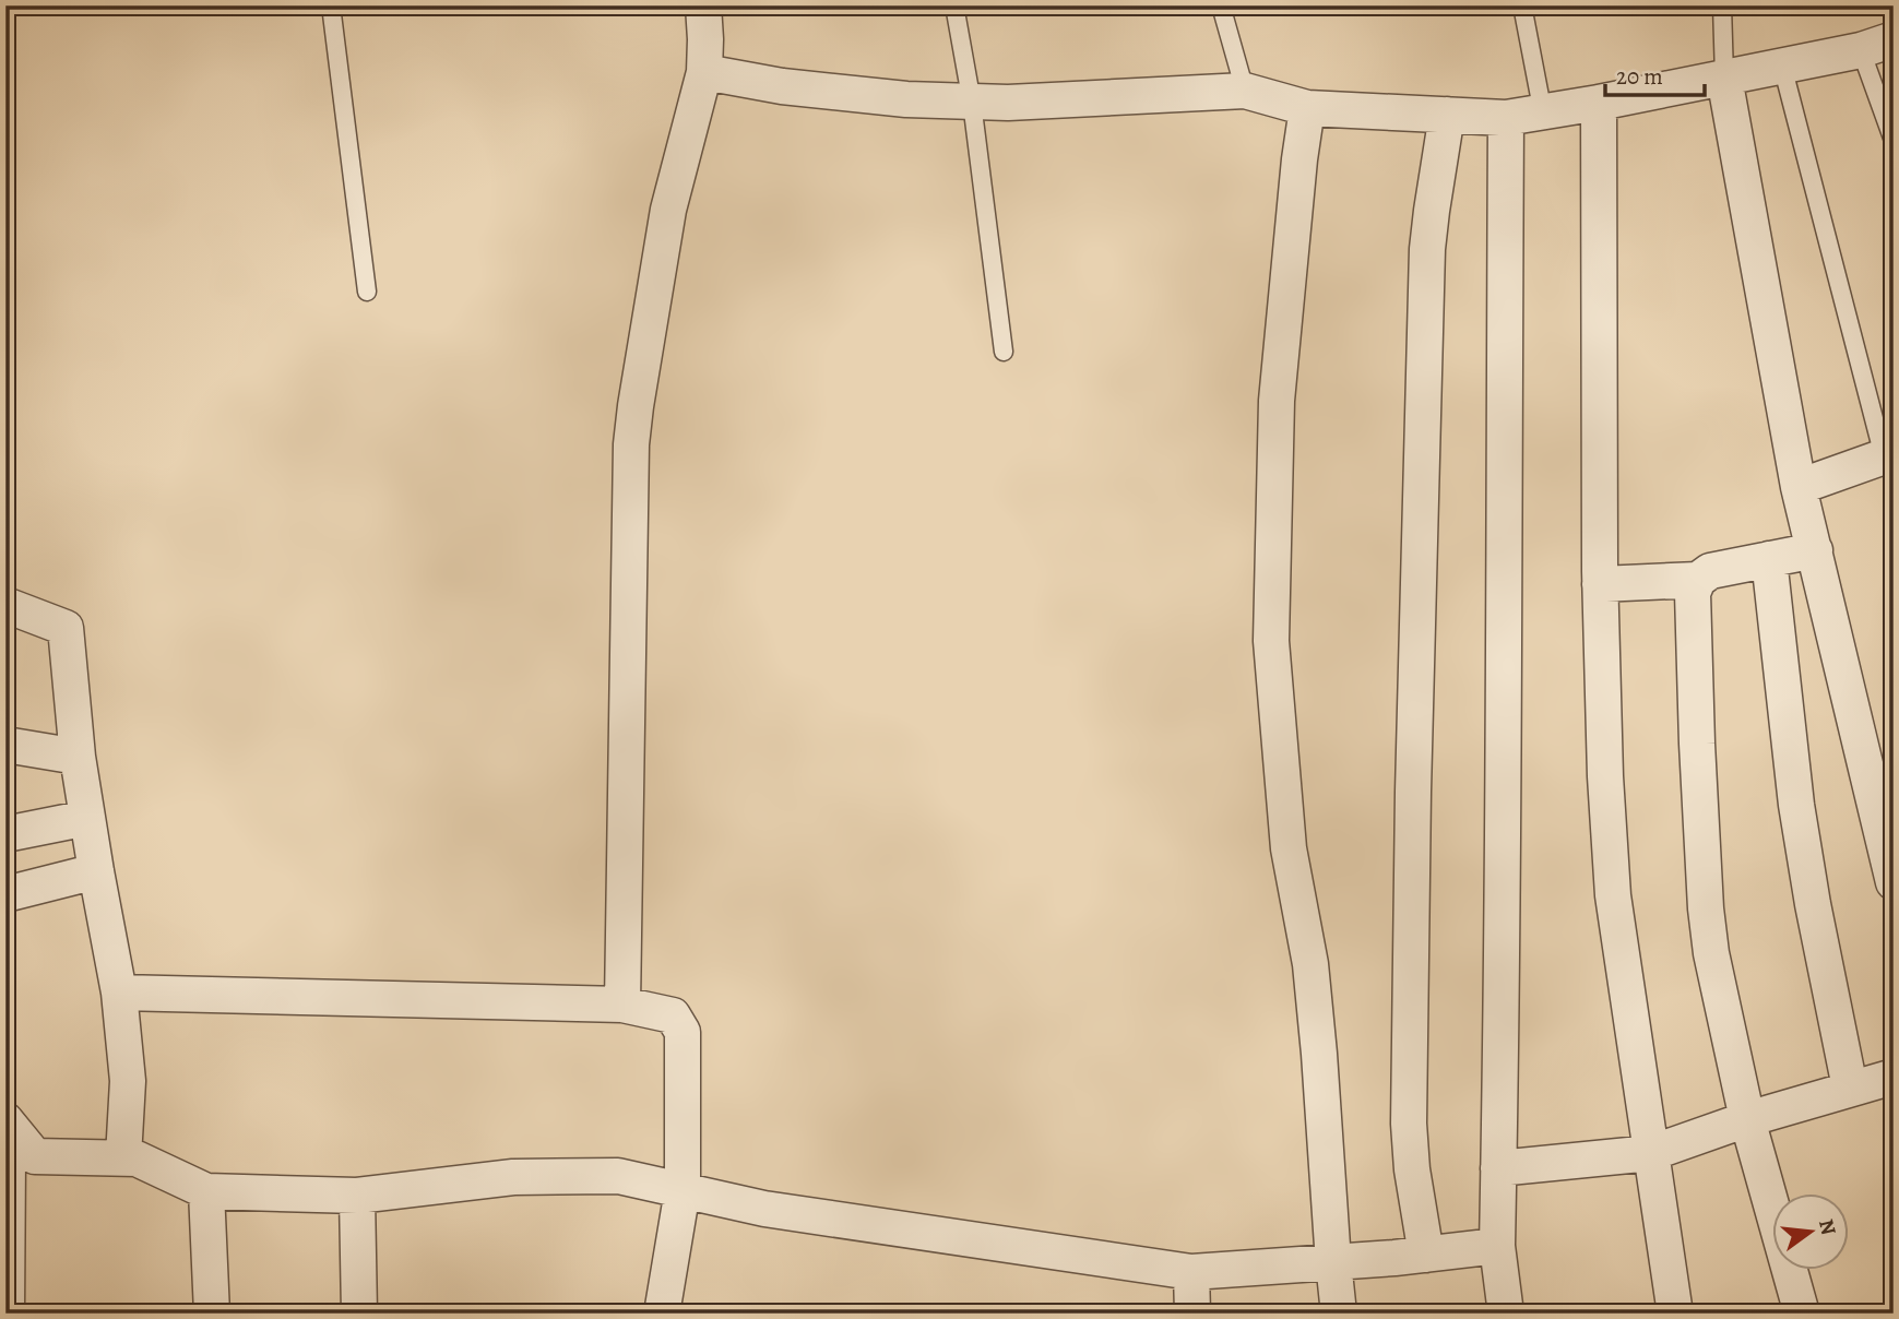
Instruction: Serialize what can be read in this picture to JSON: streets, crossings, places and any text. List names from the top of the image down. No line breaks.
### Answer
{"scale_bar":"20 m","north":"right"}
